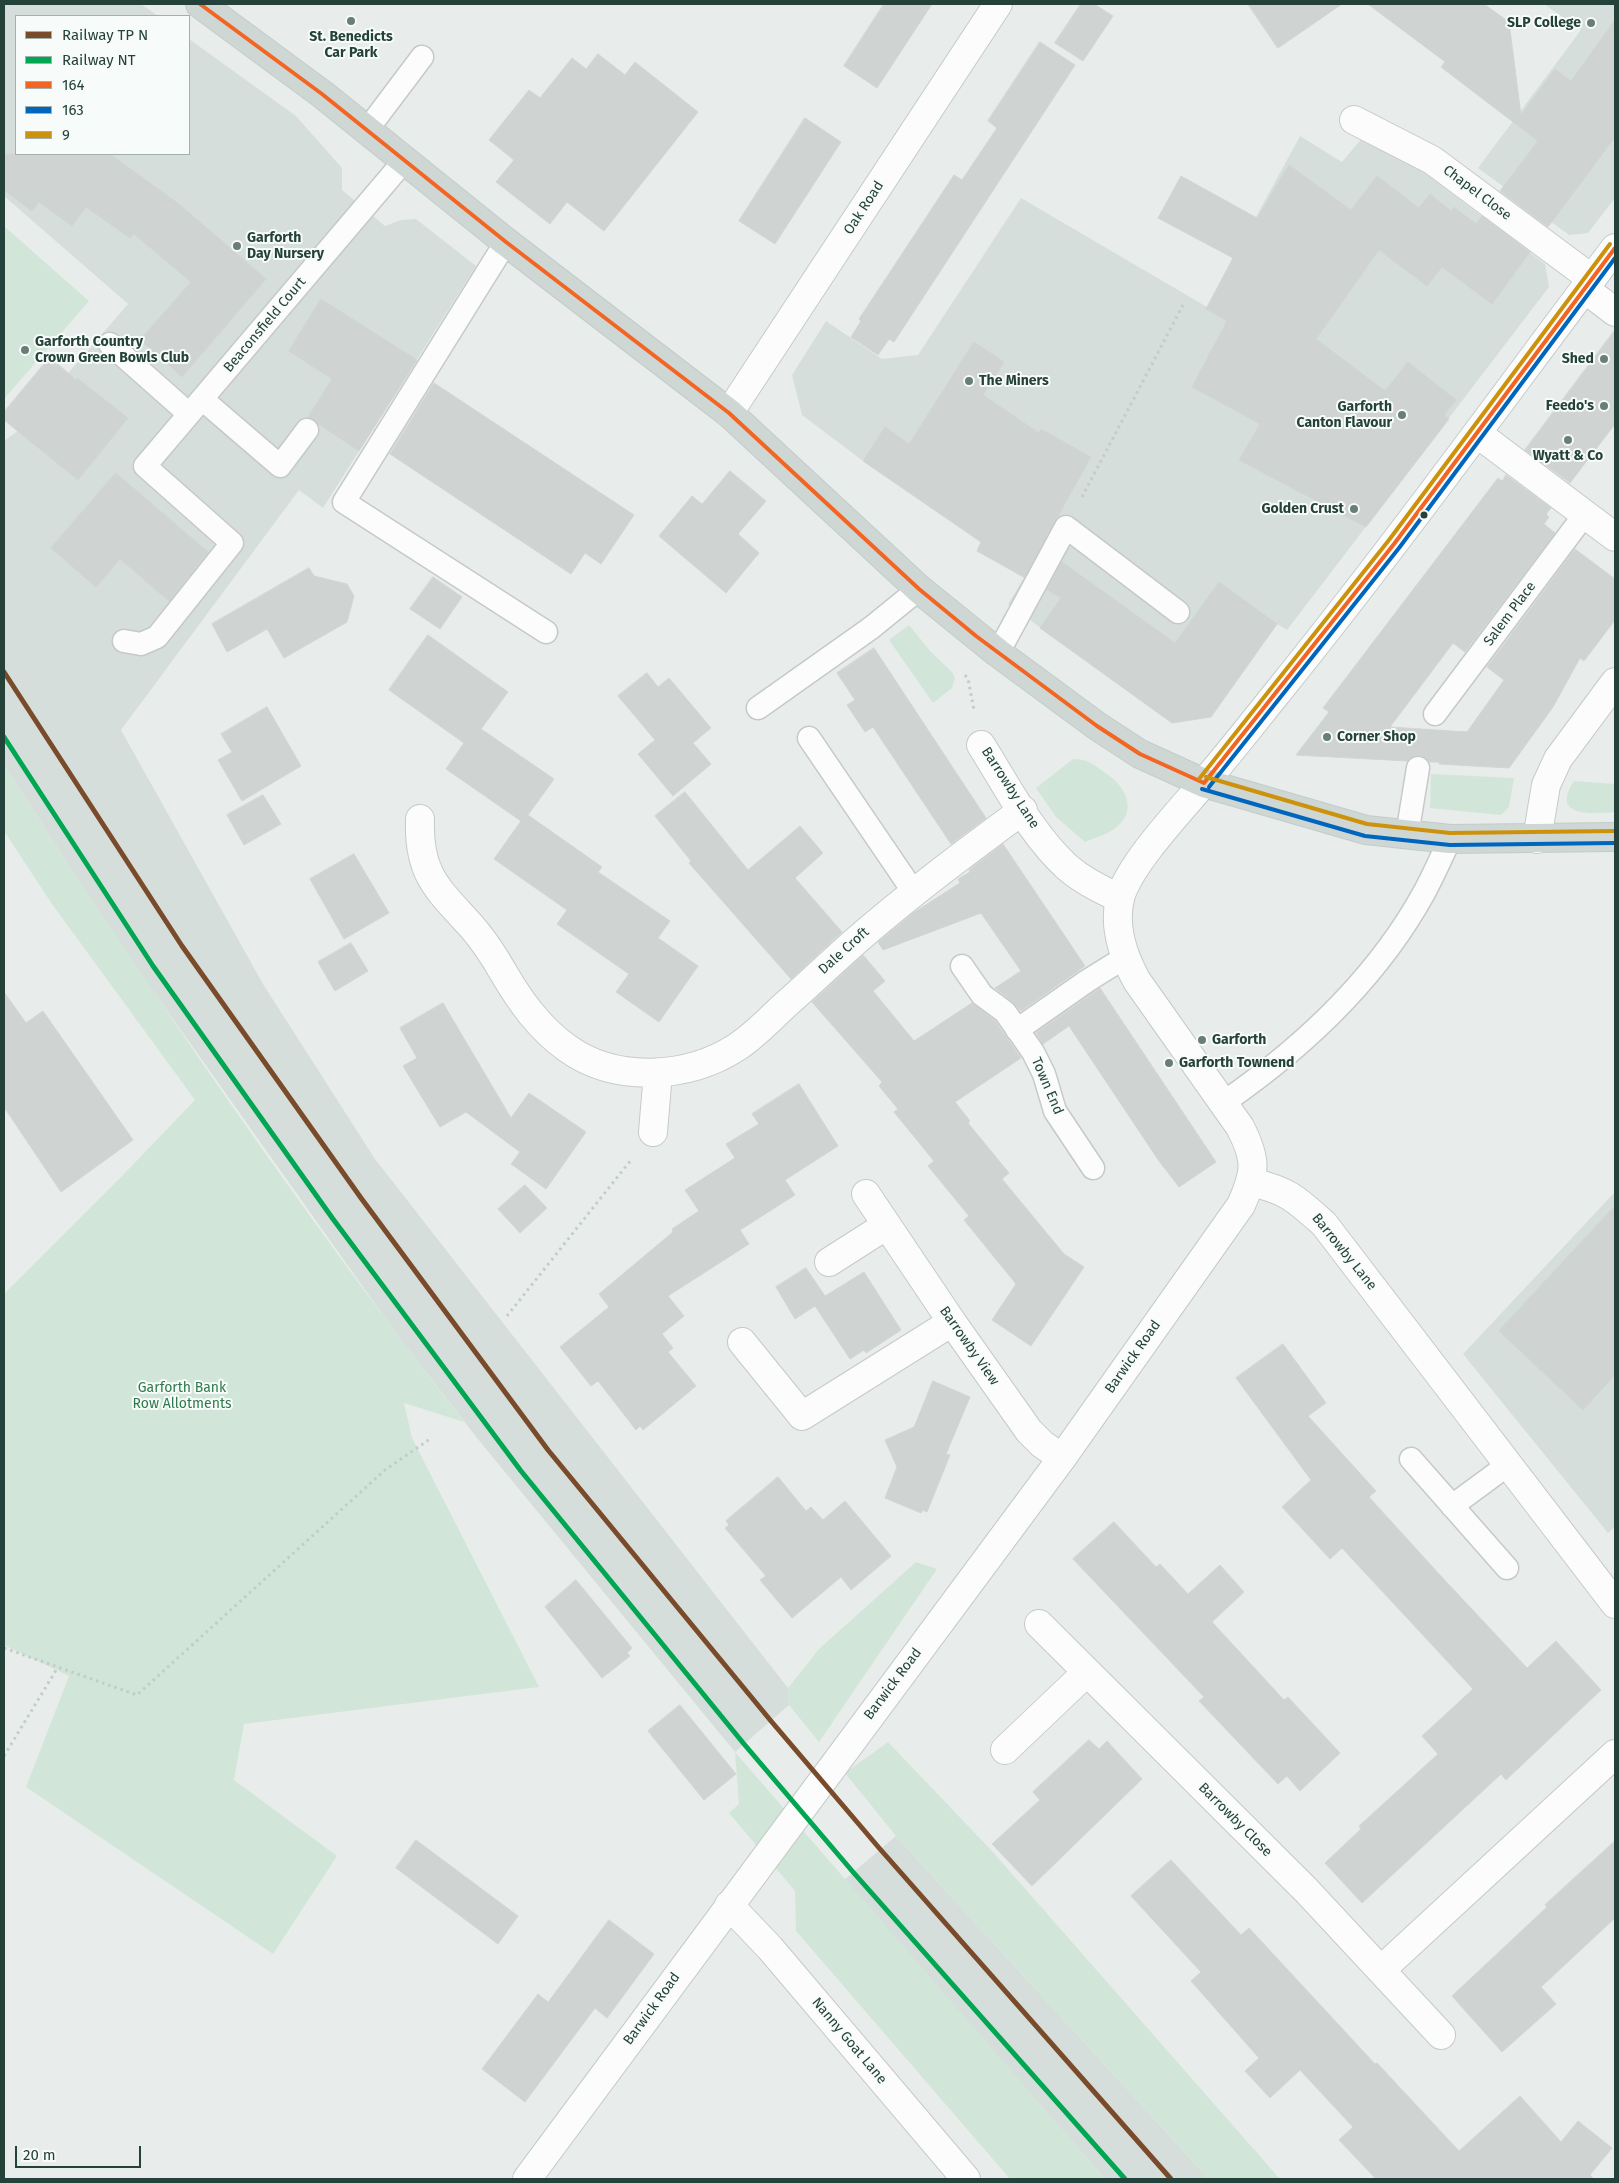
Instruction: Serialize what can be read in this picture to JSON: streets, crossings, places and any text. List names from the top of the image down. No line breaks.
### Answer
{"streets":{"street":["Chapel Close","Oak Road","Barrowby Lane","Dale Croft","Barrowby View","Barwick Road","Barrowby Close","Nanny Goat Lane"],"lane":["Beaconsfield Court","Salem Place","Town End"]},"crossings":[["Barrowby Lane","Dale Croft"],["Barrowby Lane","Barwick Road"],["Barrowby View","Barwick Road"],["Barwick Road","Nanny Goat Lane"]],"parks":["Garforth Bank Row Allotments"],"places":["St. Benedicts Car Park","SLP College","Garforth Day Nursery","Garforth Country Crown Green Bowls Club","Shed","The Miners","Feedo's","Garforth Canton Flavour","Wyatt & Co","Golden Crust","Corner Shop","Garforth","Garforth Townend"],"lines":["transit line 164","transit line 9","transit line 163","rail line NT"],"legend":["Railway TP N","Railway NT","164","163","9"],"scale_bar":"20 m"}
